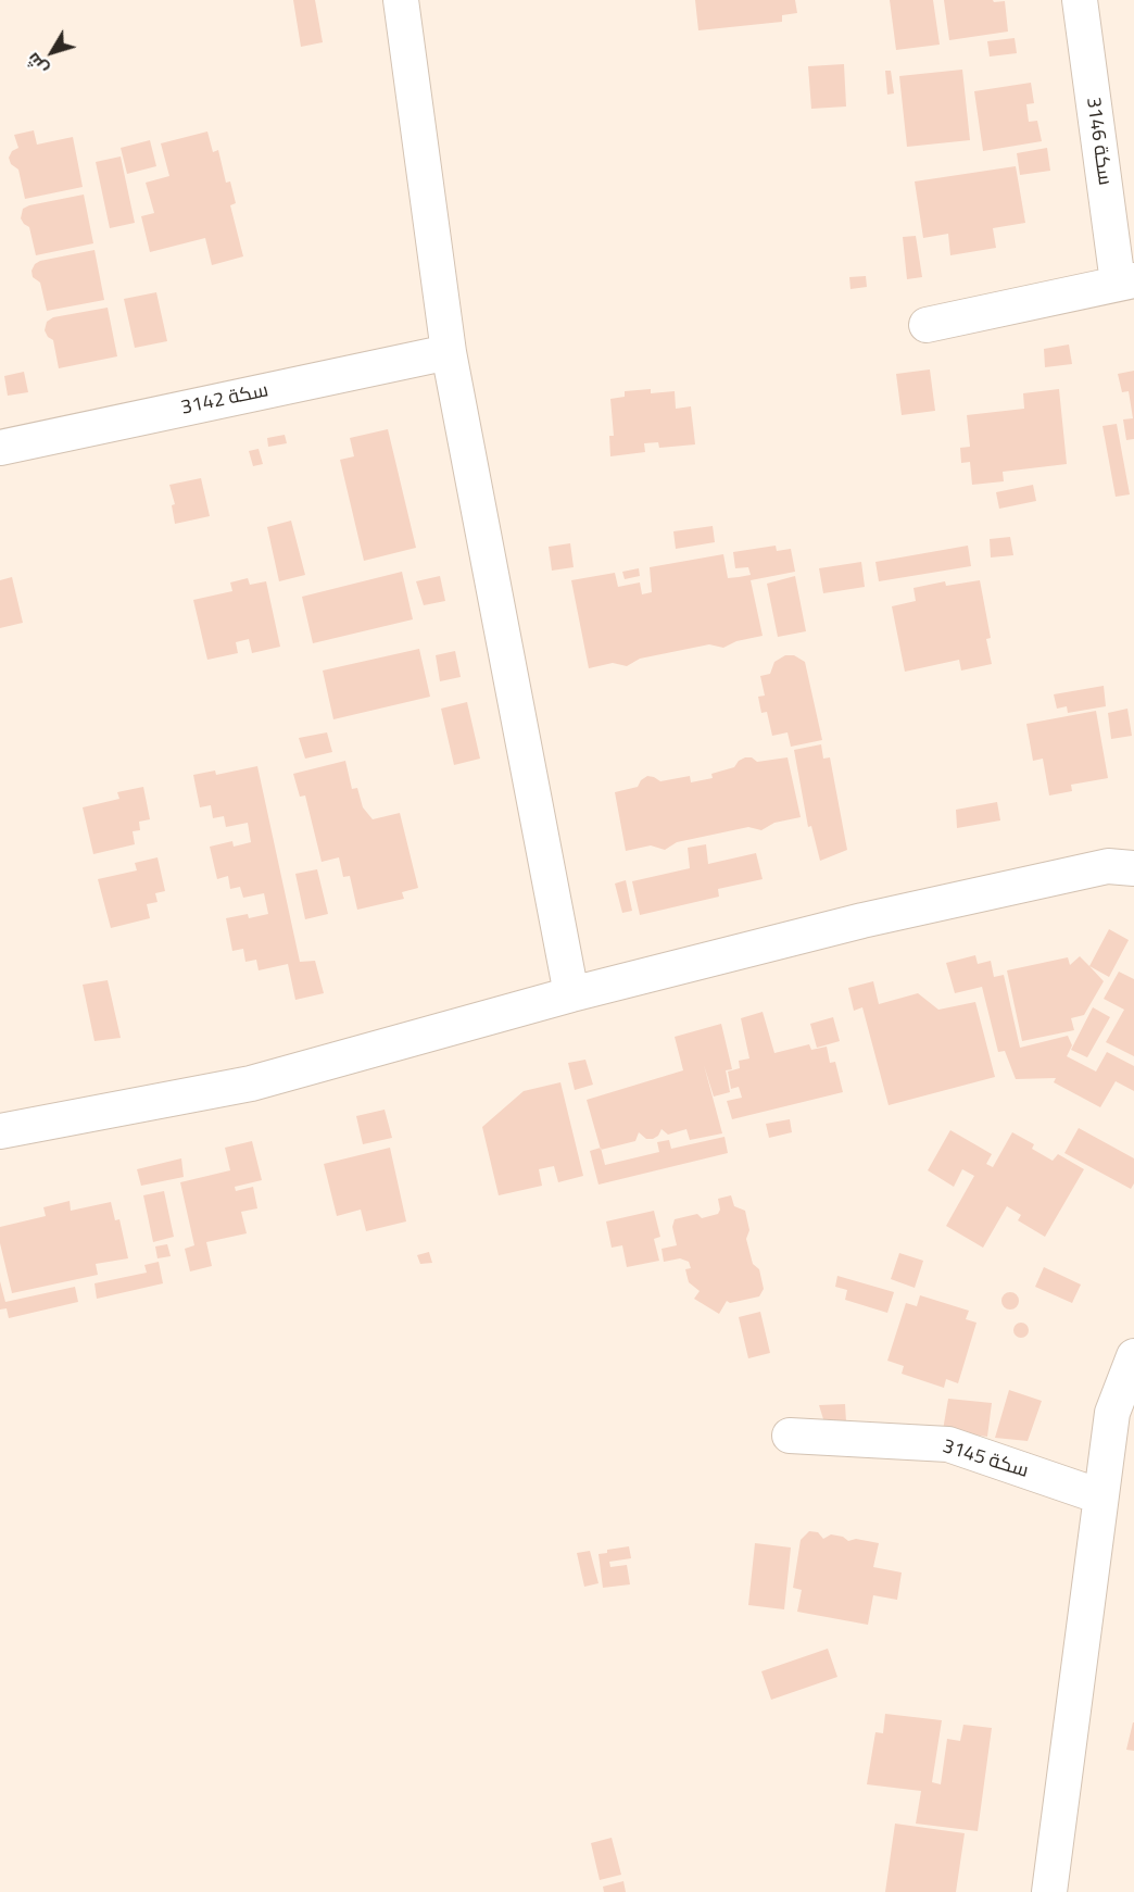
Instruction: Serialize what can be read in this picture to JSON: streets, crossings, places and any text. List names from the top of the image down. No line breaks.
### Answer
{"streets":{"street":["سكة 3146","سكة 3142","سكة 3145"]},"north":"bottom left"}
